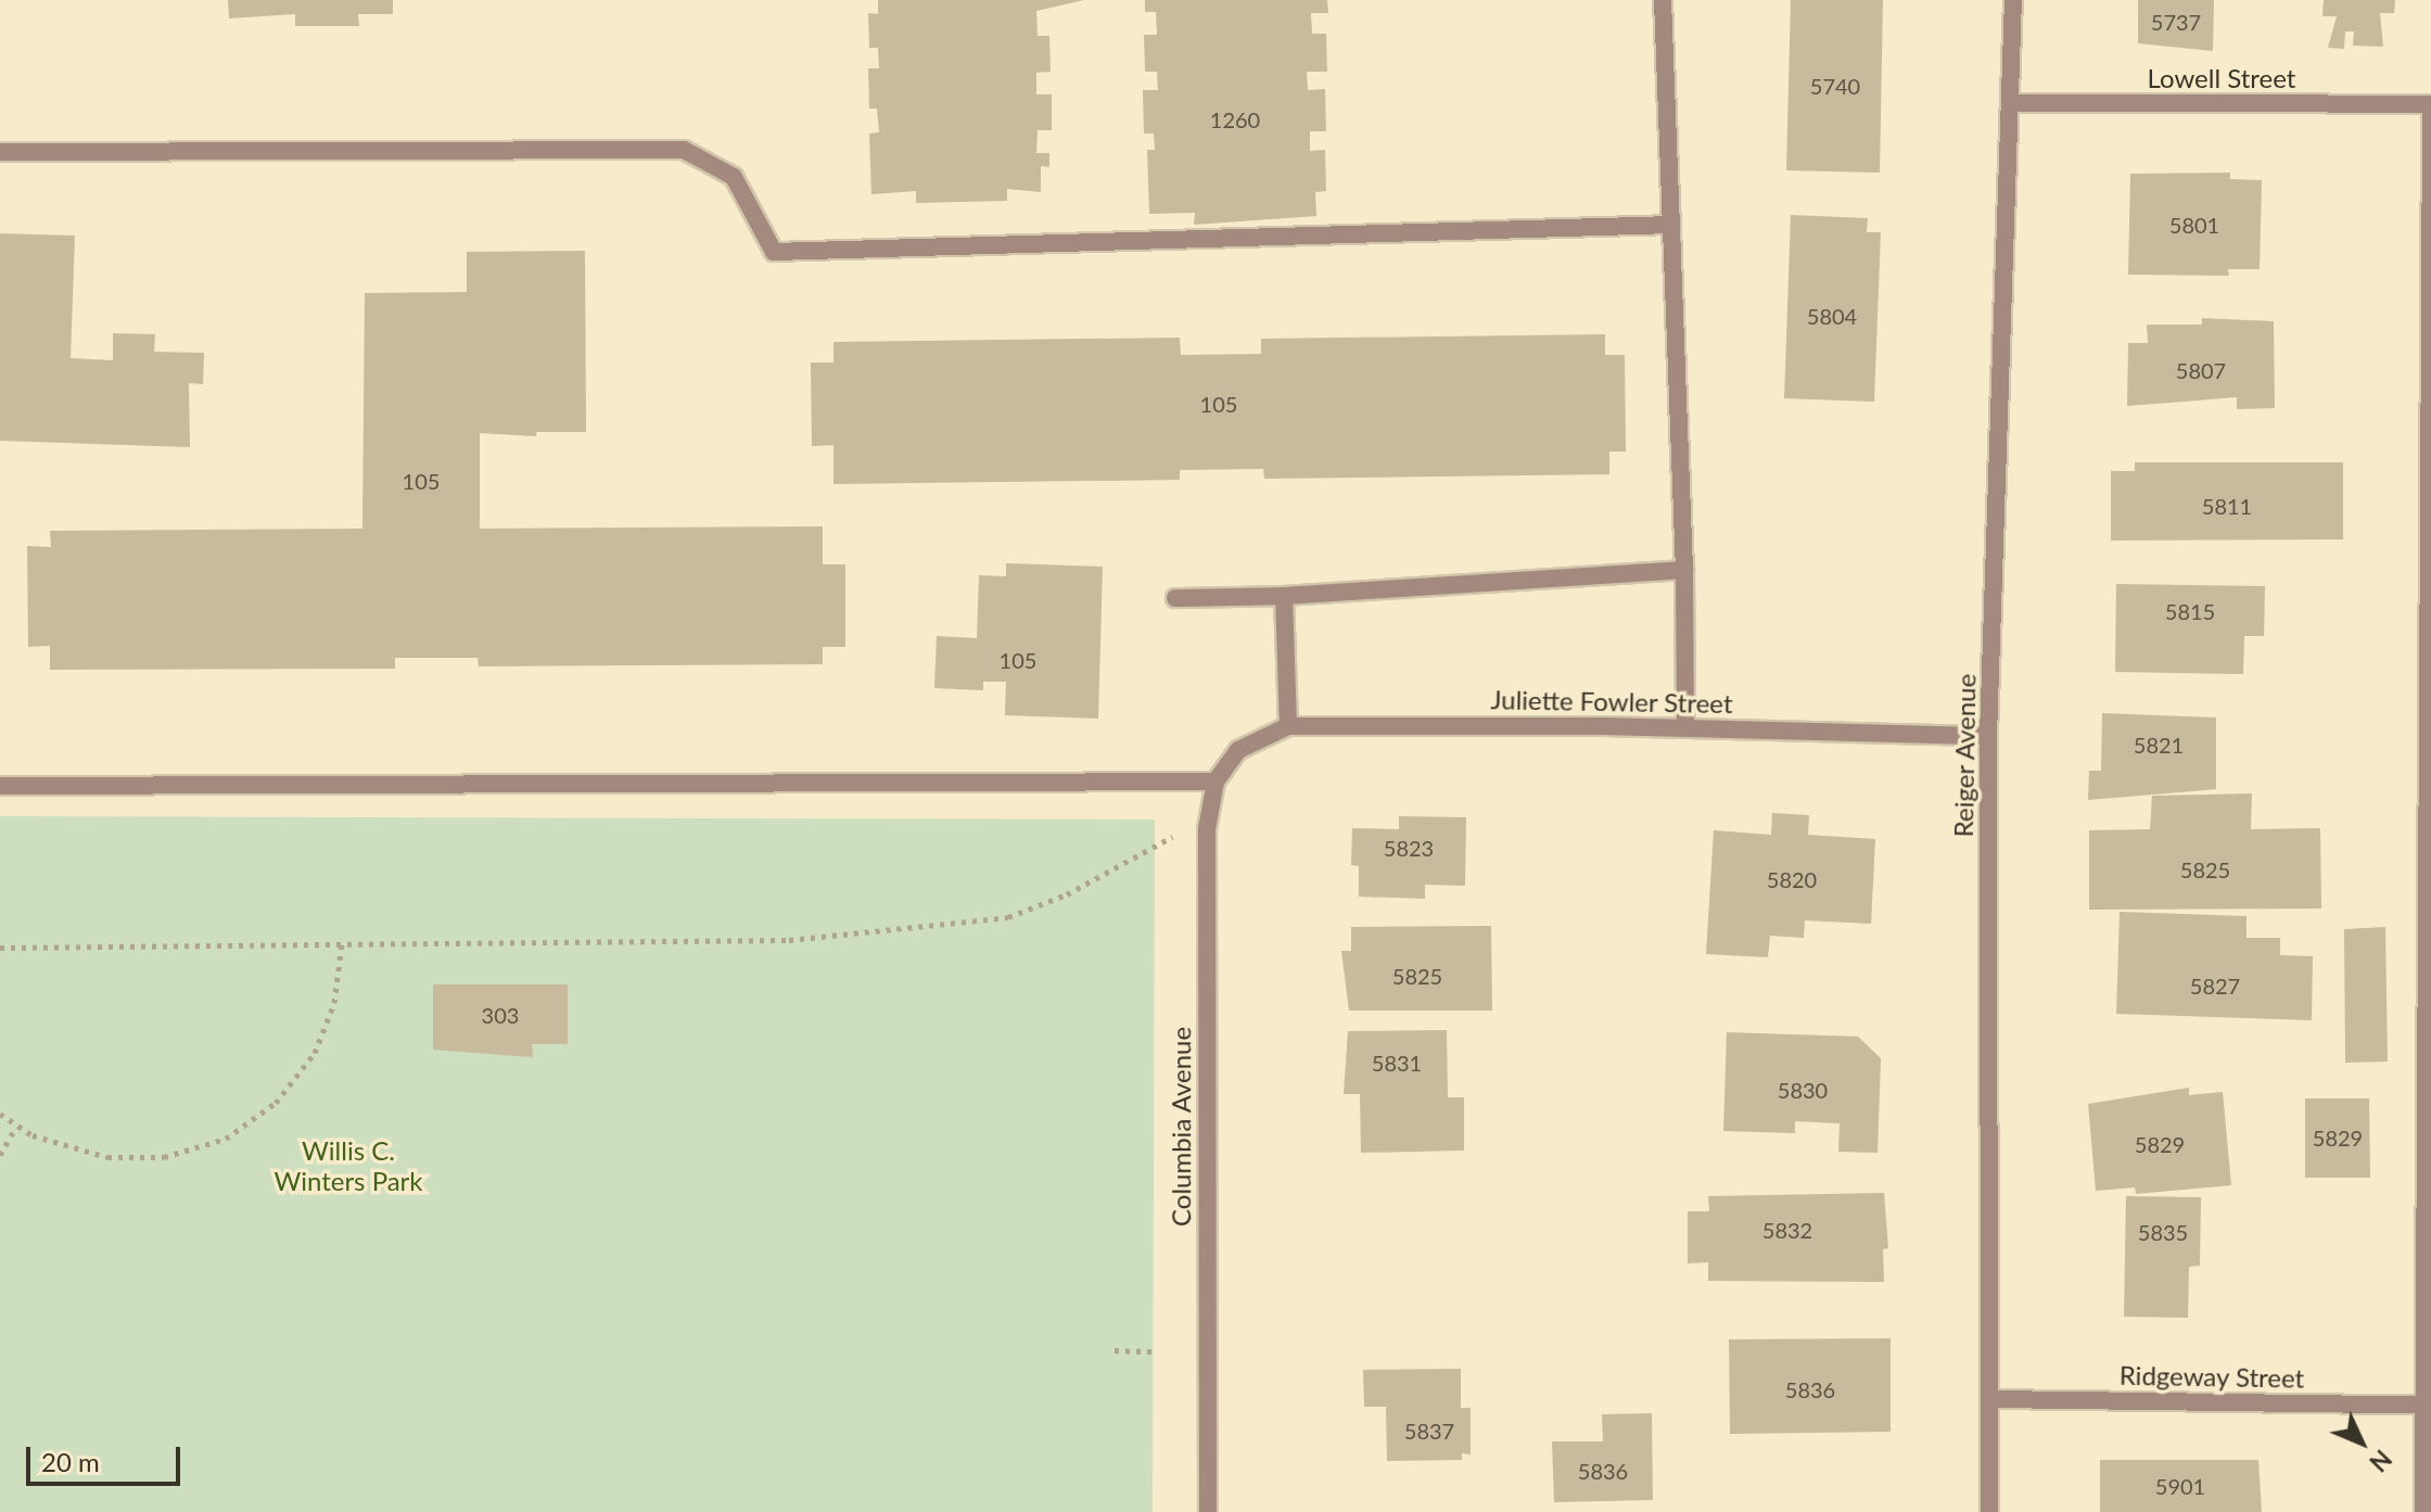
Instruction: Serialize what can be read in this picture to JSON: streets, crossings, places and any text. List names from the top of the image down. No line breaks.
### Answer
{"streets":{"street":["Lowell Street","Juliette Fowler Street","Reiger Avenue","Columbia Avenue","Ridgeway Street"]},"crossings":[["Lowell Street","Reiger Avenue"],["Juliette Fowler Street","Reiger Avenue"],["Juliette Fowler Street","Columbia Avenue"],["Reiger Avenue","Ridgeway Street"]],"parks":["Willis C. Winters Park"],"house_numbers":["5737","5740","1260","5801","5804","5807","105","105","5811","5815","105","5821","5823","5825","5820","5825","5827","303","5831","5830","5829","5829","5832","5835","5836","5837","5836","5901"],"scale_bar":"20 m","north":"bottom right"}
